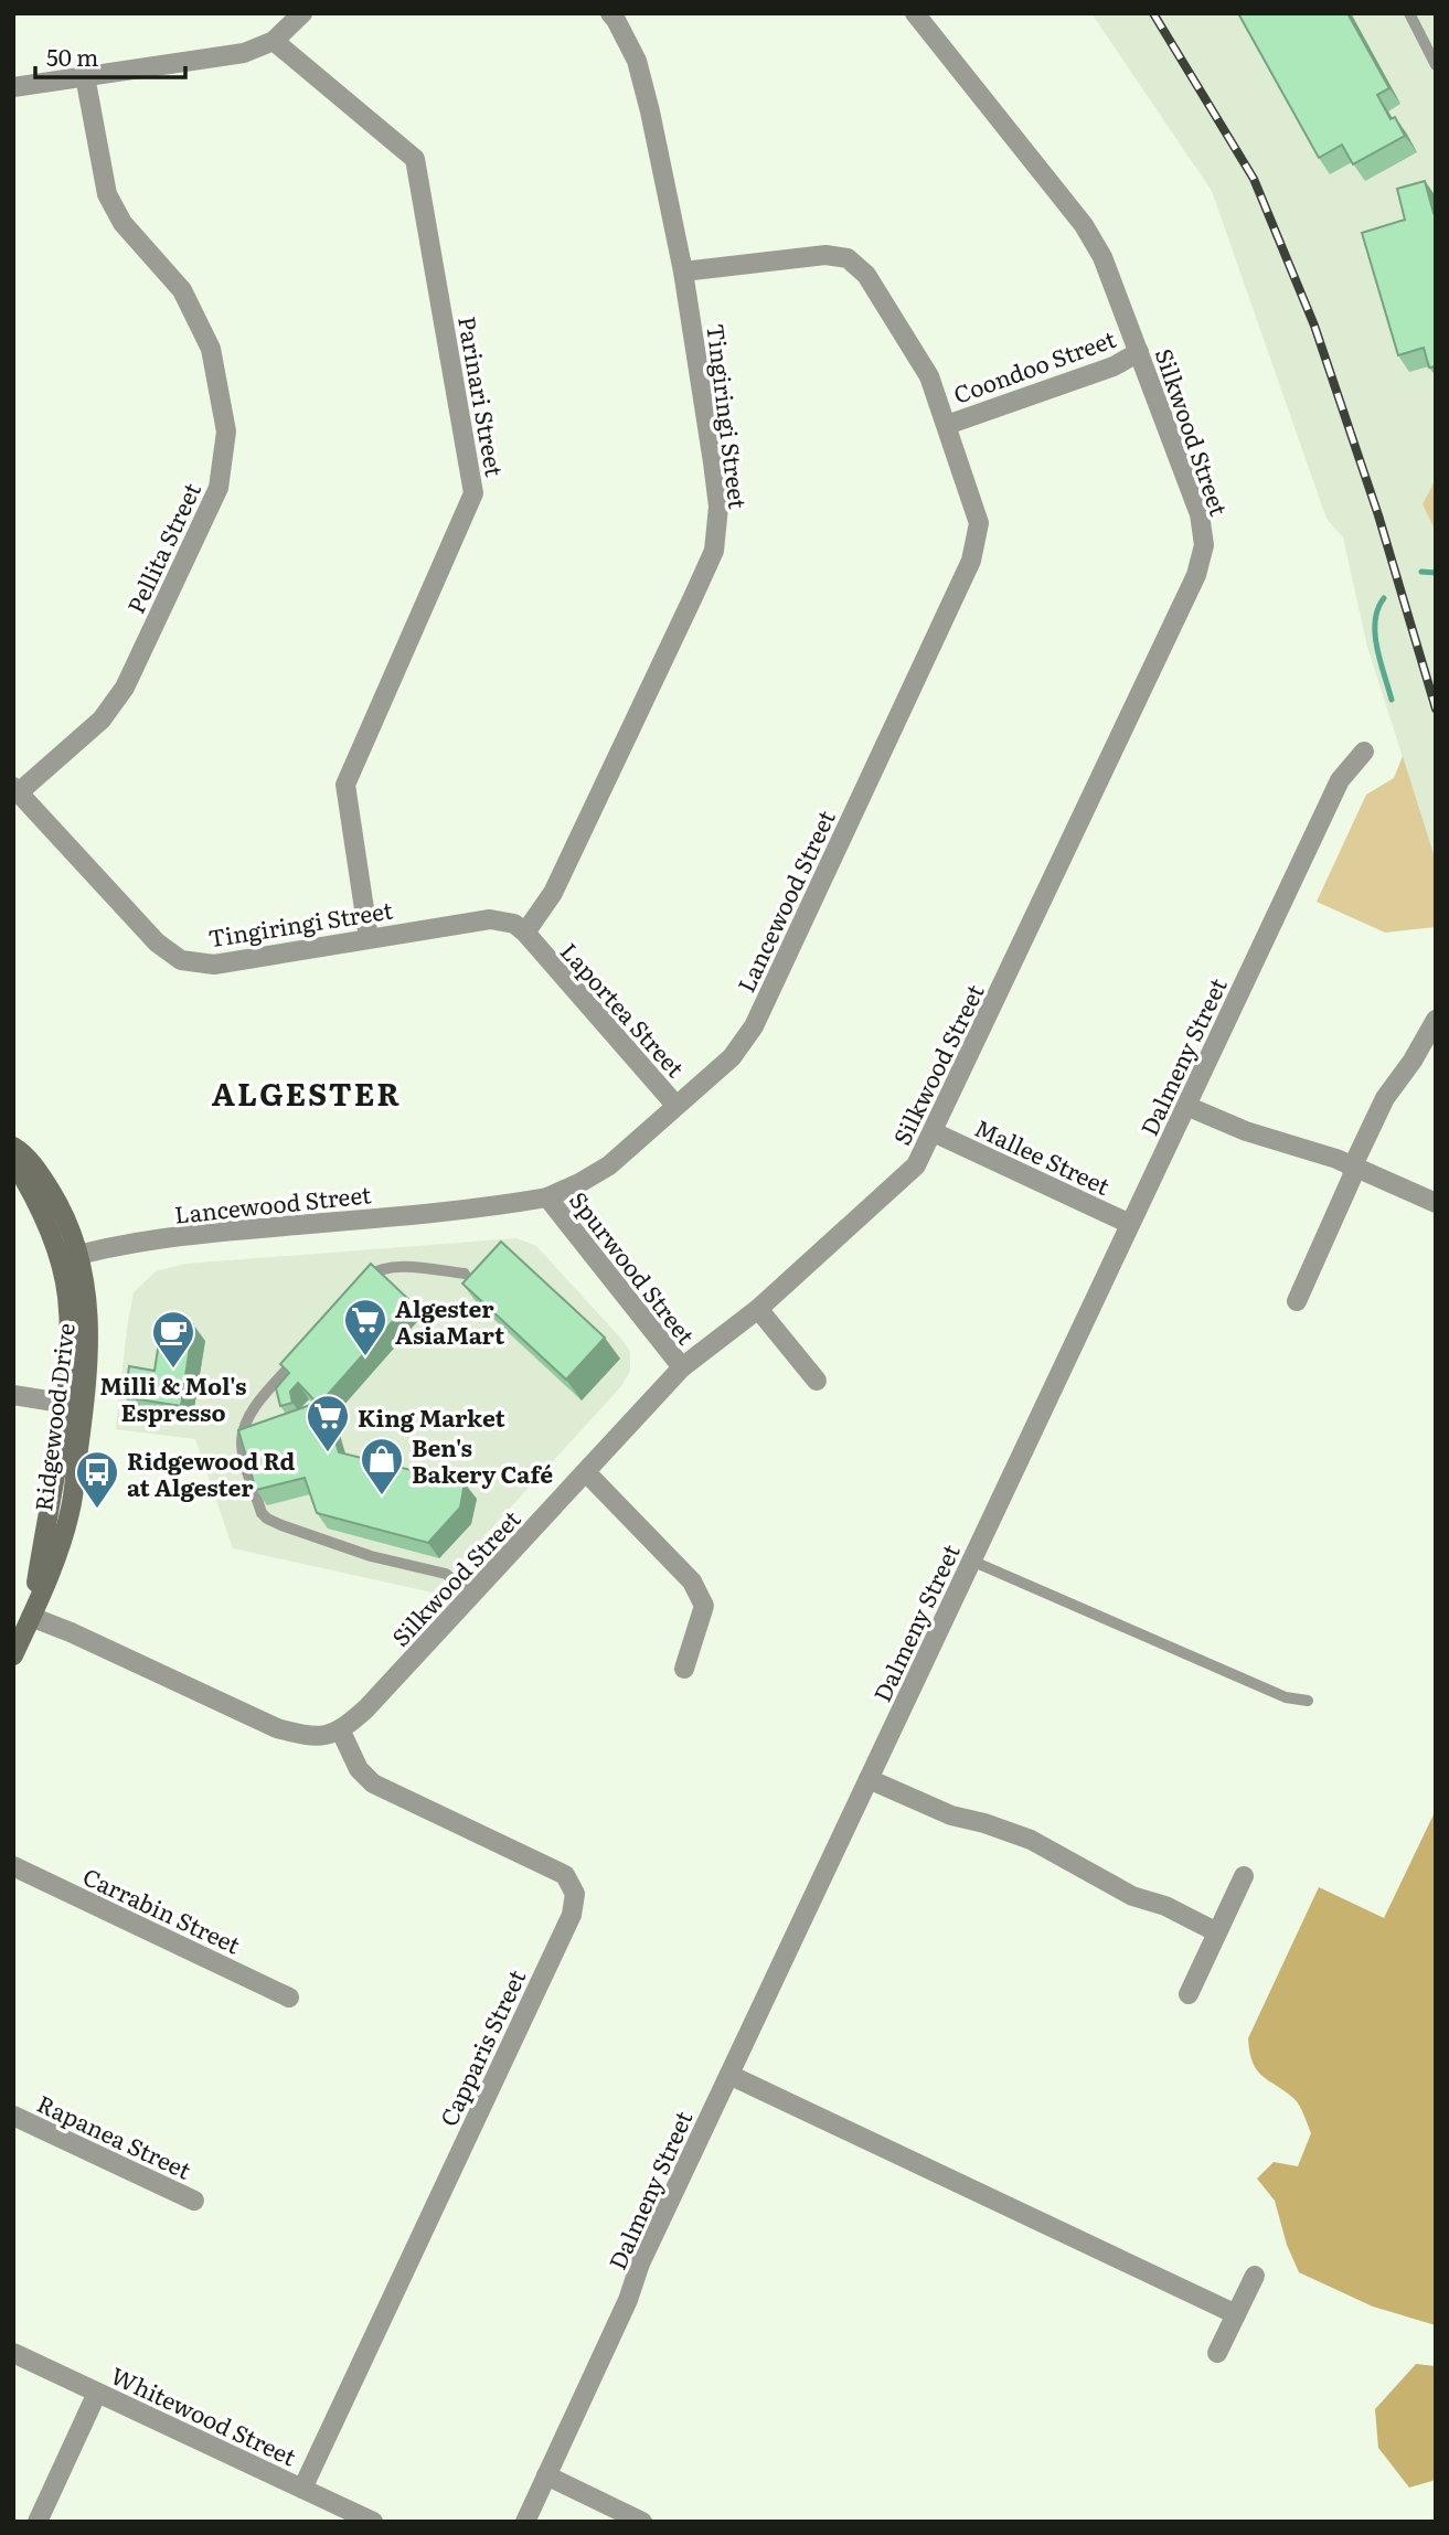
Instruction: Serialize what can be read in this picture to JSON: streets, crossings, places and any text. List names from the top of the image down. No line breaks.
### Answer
{"streets":{"main road":["Ridgewood Drive"],"street":["Coondoo Street","Parinari Street","Tingiringi Street","Silkwood Street","Pellita Street","Lancewood Street","Laportea Street","Dalmeny Street","Mallee Street","Spurwood Street","Carrabin Street","Capparis Street","Rapanea Street","Whitewood Street"]},"crossings":[["Coondoo Street","Silkwood Street"],["Coondoo Street","Lancewood Street"],["Parinari Street","Tingiringi Street"],["Tingiringi Street","Pellita Street"],["Tingiringi Street","Lancewood Street"],["Tingiringi Street","Laportea Street"],["Silkwood Street","Mallee Street"],["Silkwood Street","Spurwood Street"],["Silkwood Street","Capparis Street"],["Lancewood Street","Laportea Street"],["Lancewood Street","Spurwood Street"],["Lancewood Street","Ridgewood Drive"],["Dalmeny Street","Mallee Street"],["Capparis Street","Whitewood Street"]],"districts":["ALGESTER"],"places":{"supermarket":["Algester AsiaMart","King Market"],"cafe":["Milli & Mol's Espresso"],"shop":["Ben's Bakery Café"],"bus stop":["Ridgewood Rd at Algester"]},"scale_bar":"50 m"}
